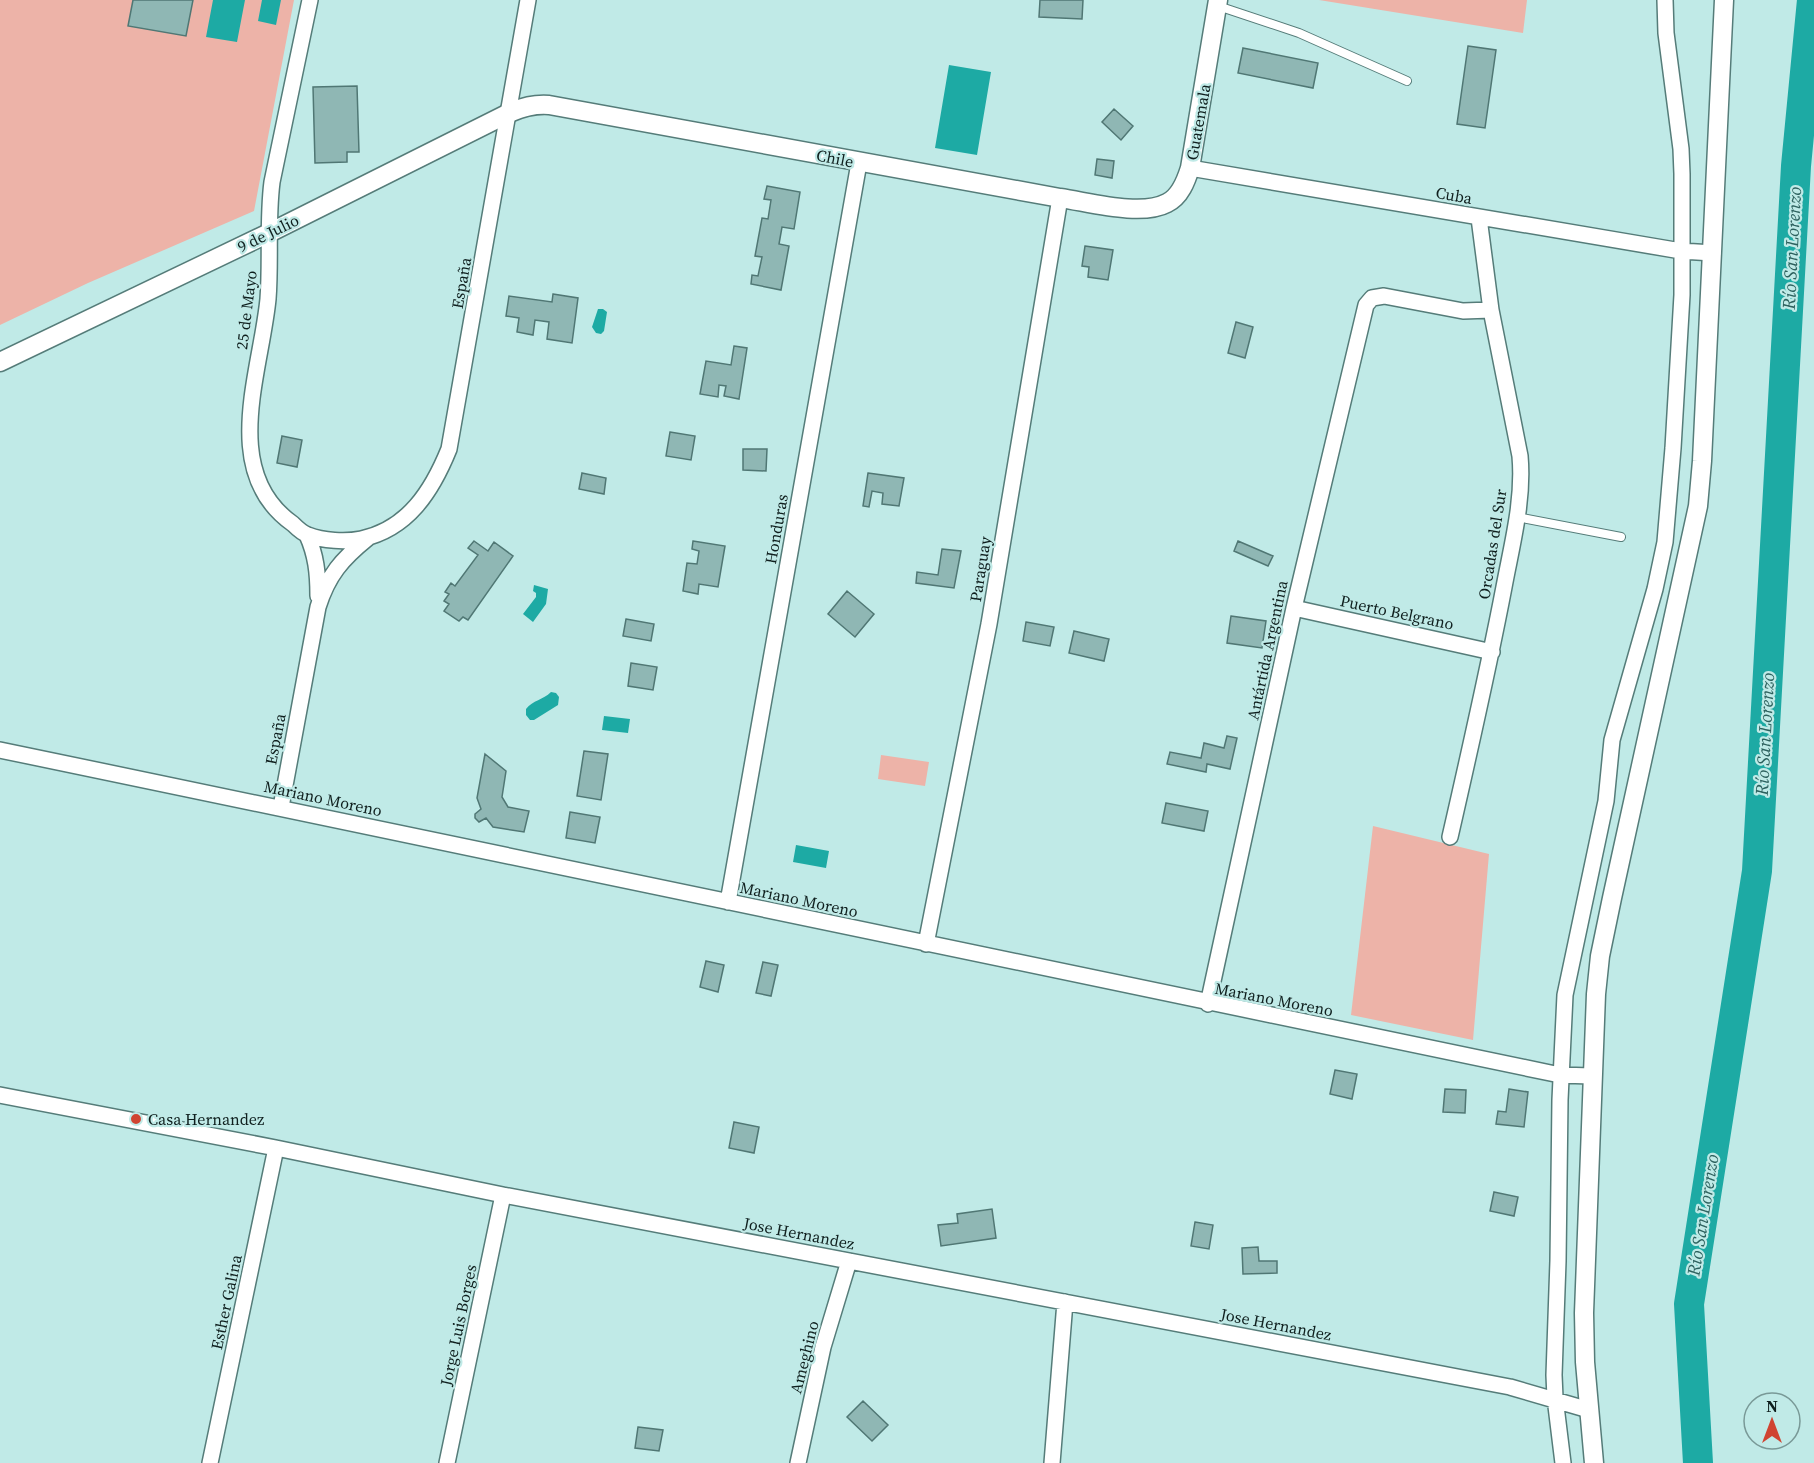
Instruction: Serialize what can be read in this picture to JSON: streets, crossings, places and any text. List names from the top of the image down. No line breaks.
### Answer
{"streets":{"street":["Guatemala","Chile","Cuba","9 de Julio","España","25 de Mayo","Honduras","Orcadas del Sur","Paraguay","Puerto Belgrano","Antártida Argentina","Mariano Moreno","Jose Hernandez","Esther Galina","Jorge Luis Borges","Ameghino"]},"crossings":[["Guatemala","Chile"],["Guatemala","Cuba"],["Chile","9 de Julio"],["Chile","Honduras"],["Chile","Paraguay"],["Cuba","Orcadas del Sur"],["9 de Julio","España"],["9 de Julio","25 de Mayo"],["España","25 de Mayo"],["España","Mariano Moreno"],["Honduras","Mariano Moreno"],["Orcadas del Sur","Puerto Belgrano"],["Orcadas del Sur","Antártida Argentina"],["Paraguay","Mariano Moreno"],["Puerto Belgrano","Antártida Argentina"],["Antártida Argentina","Mariano Moreno"],["Jose Hernandez","Esther Galina"],["Jose Hernandez","Jorge Luis Borges"],["Jose Hernandez","Ameghino"]],"water":["Río San Lorenzo"],"places":["Casa Hernandez"],"north":"top"}
